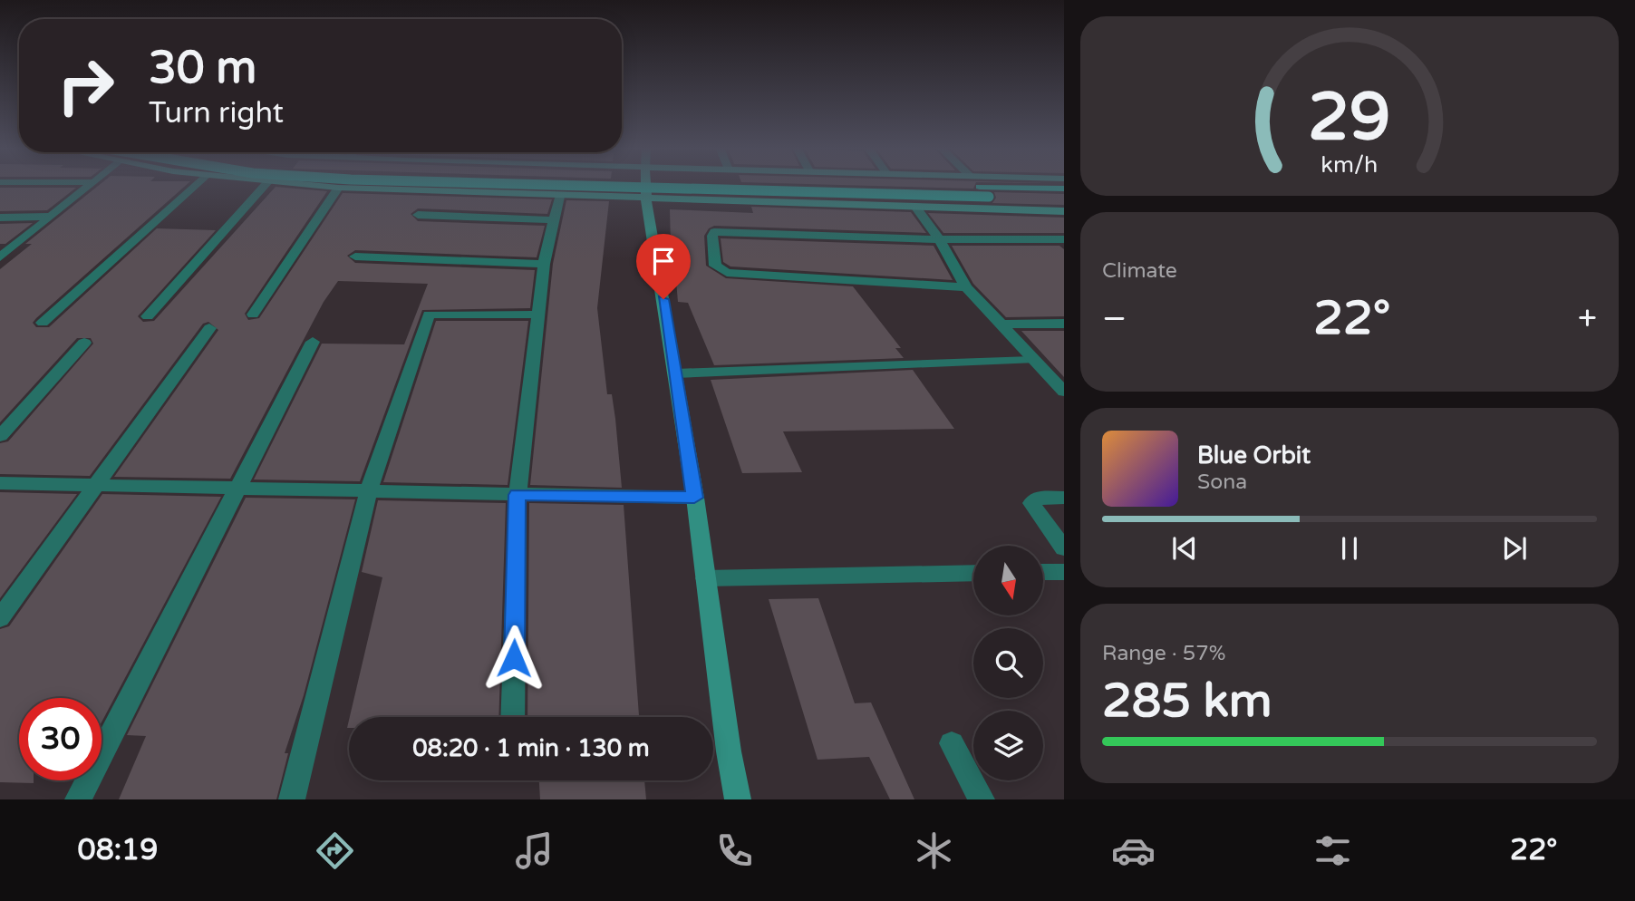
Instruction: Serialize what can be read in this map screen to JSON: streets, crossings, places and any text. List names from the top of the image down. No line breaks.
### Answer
{"north":"bottom","page":{"turn":["30 m","Turn right"],"tile":["Climate",["Range · 57%","285 km"]],"heat":["−","22°","+"],"song":["Blue Orbit","Sona"],"limit":"30","trip":"08:20 · 1 min · 130 m","tabs":["08:19","22°"],"gauge":["29","km/h"]}}
